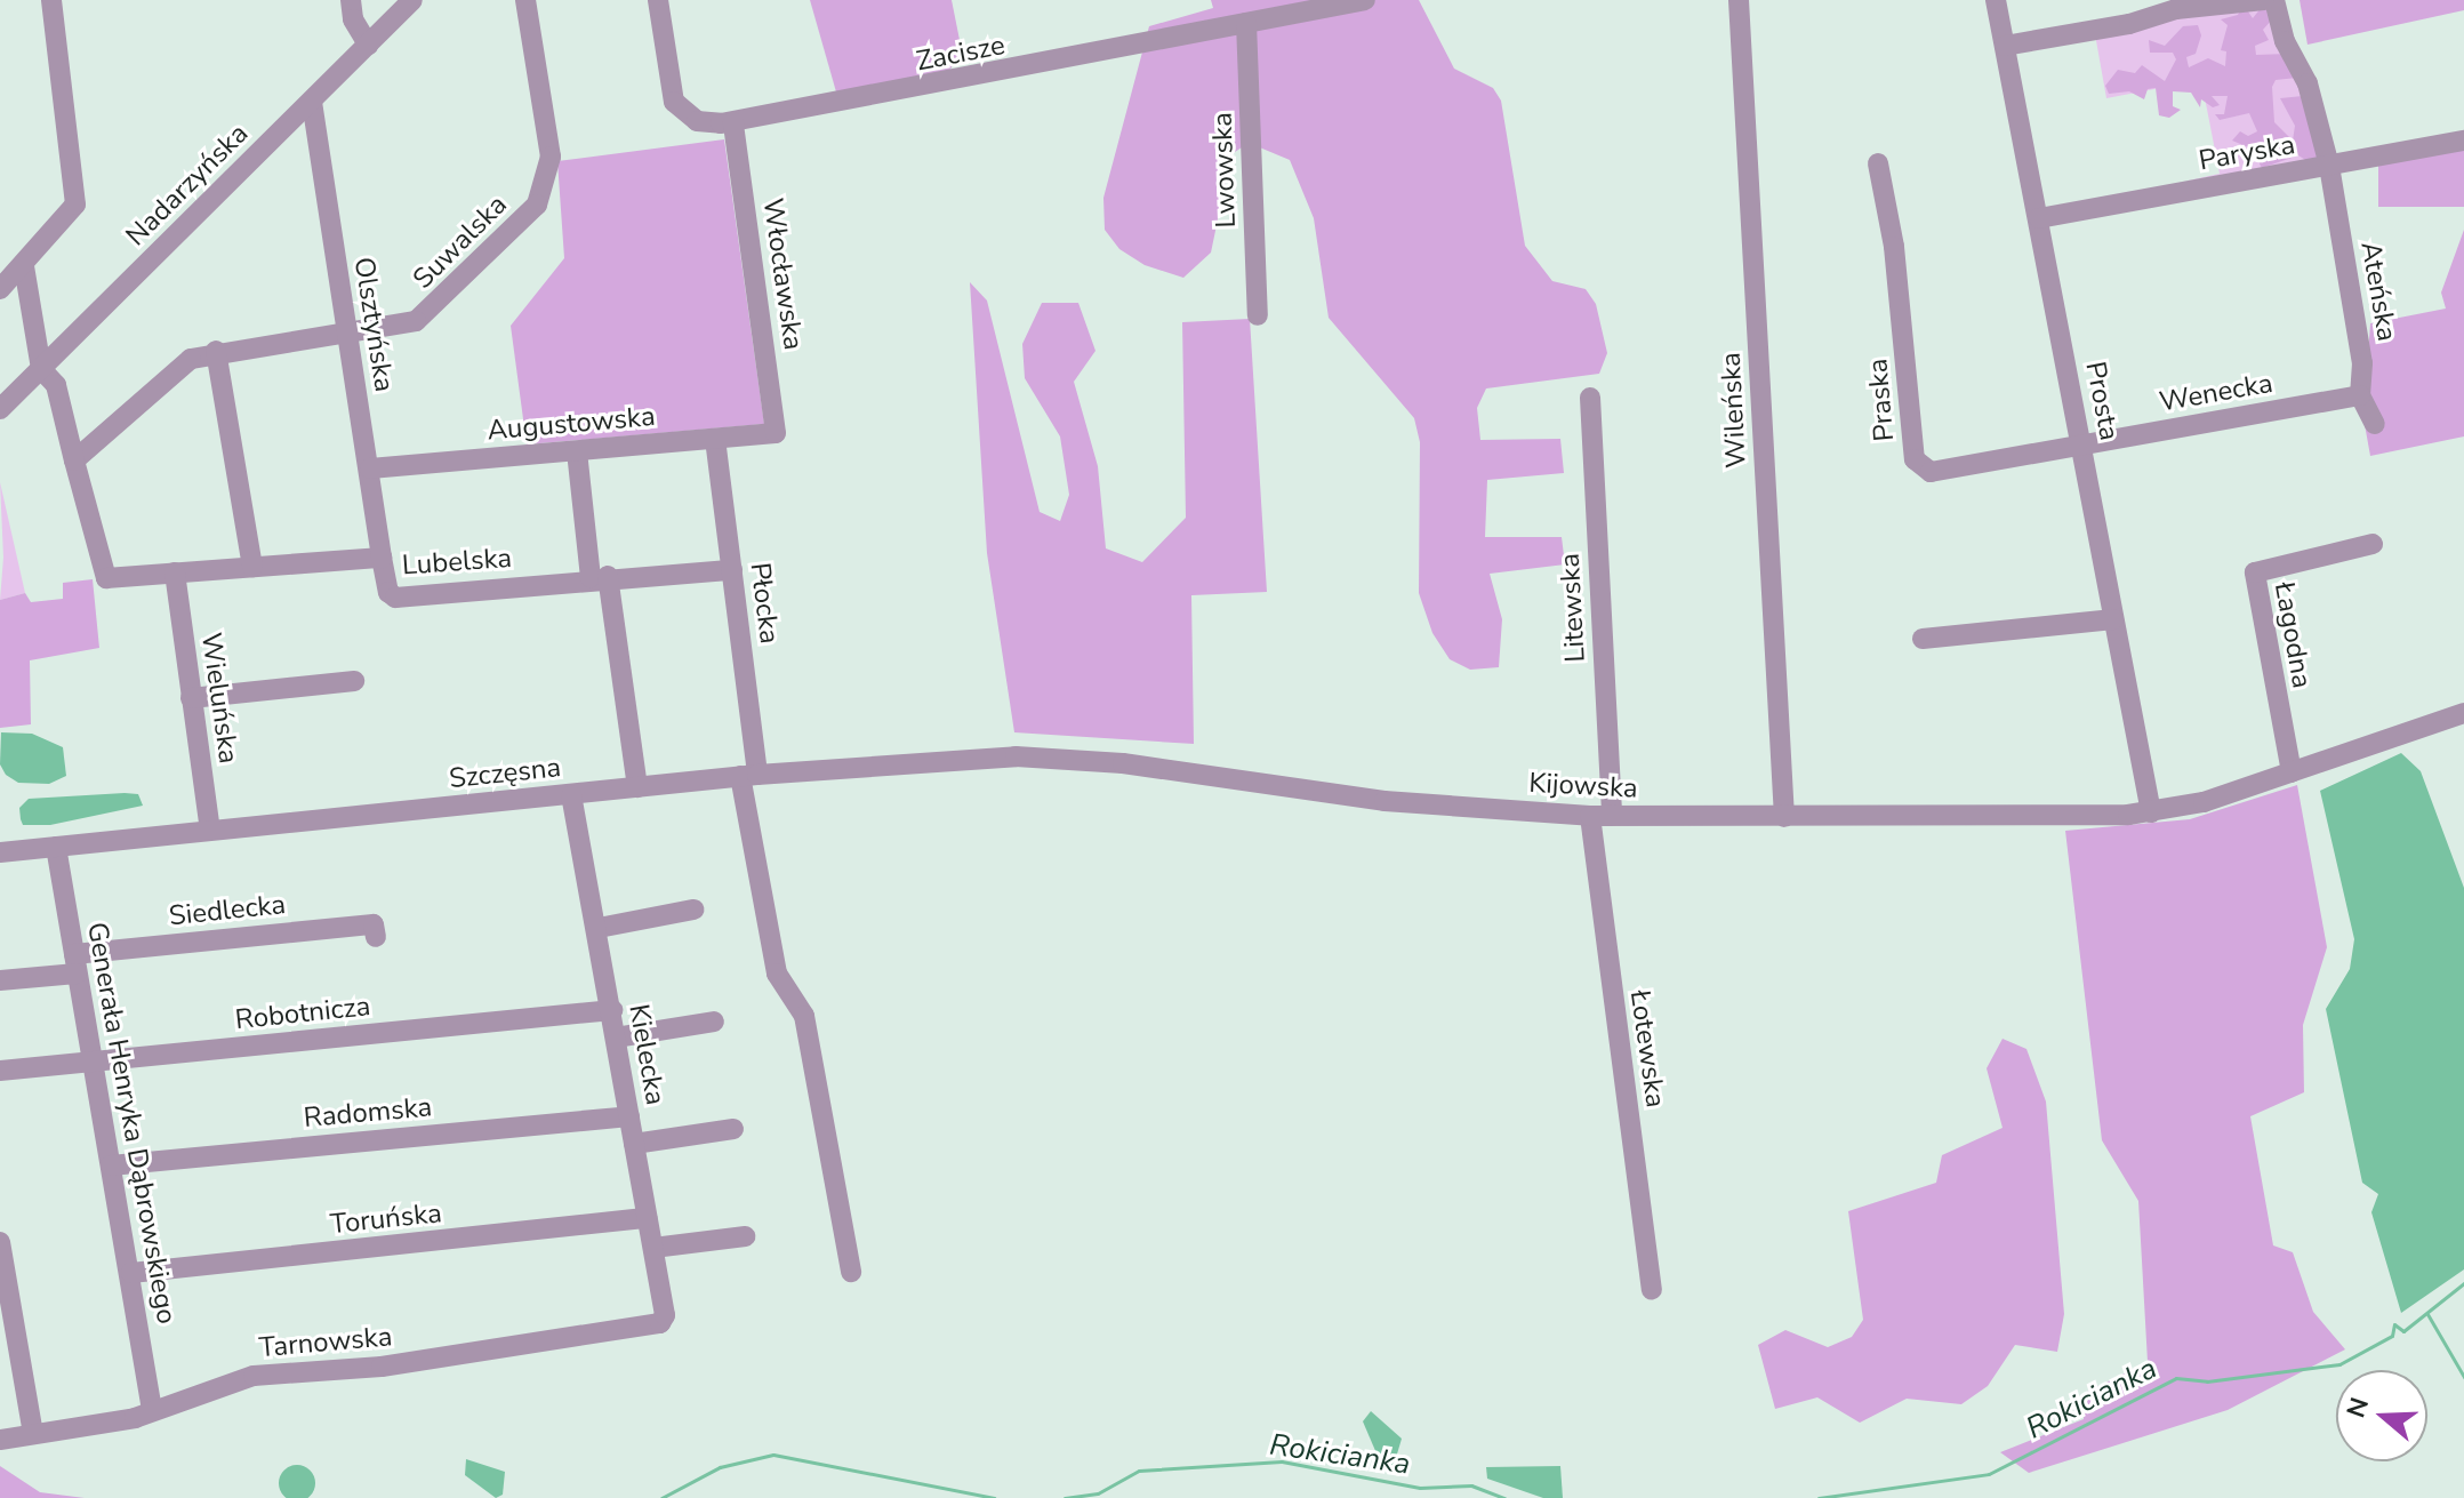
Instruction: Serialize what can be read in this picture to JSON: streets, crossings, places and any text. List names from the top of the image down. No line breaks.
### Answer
{"streets":{"street":["Zacisze","Paryska","Lwowska","Nadarzyńska","Suwalska","Włocławska","Ateńska","Olsztyńska","Wenecka","Praska","Prosta","Wileńska","Augustowska","Lubelska","Płocka","Litewska","Łagodna","Wieluńska","Szczęsna","Kijowska","Siedlecka","Robotnicza","Łotewska","Kielecka","Radomska","Generała Henryka Dąbrowskiego","Toruńska","Tarnowska"]},"crossings":[["Zacisze","Lwowska"],["Zacisze","Włocławska"],["Paryska","Ateńska"],["Paryska","Prosta"],["Nadarzyńska","Olsztyńska"],["Suwalska","Olsztyńska"],["Włocławska","Augustowska"],["Ateńska","Wenecka"],["Olsztyńska","Augustowska"],["Olsztyńska","Lubelska"],["Wenecka","Praska"],["Wenecka","Prosta"],["Praska","Prosta"],["Prosta","Kijowska"],["Wileńska","Kijowska"],["Augustowska","Płocka"],["Lubelska","Płocka"],["Lubelska","Wieluńska"],["Płocka","Szczęsna"],["Litewska","Kijowska"],["Litewska","Łotewska"],["Wieluńska","Szczęsna"],["Szczęsna","Kijowska"],["Szczęsna","Kielecka"],["Szczęsna","Generała Henryka Dąbrowskiego"],["Kijowska","Łotewska"],["Siedlecka","Generała Henryka Dąbrowskiego"],["Robotnicza","Kielecka"],["Robotnicza","Generała Henryka Dąbrowskiego"],["Kielecka","Radomska"],["Kielecka","Toruńska"],["Kielecka","Tarnowska"],["Radomska","Generała Henryka Dąbrowskiego"],["Generała Henryka Dąbrowskiego","Toruńska"],["Generała Henryka Dąbrowskiego","Tarnowska"]],"water":["Rokicianka"],"north":"left"}
